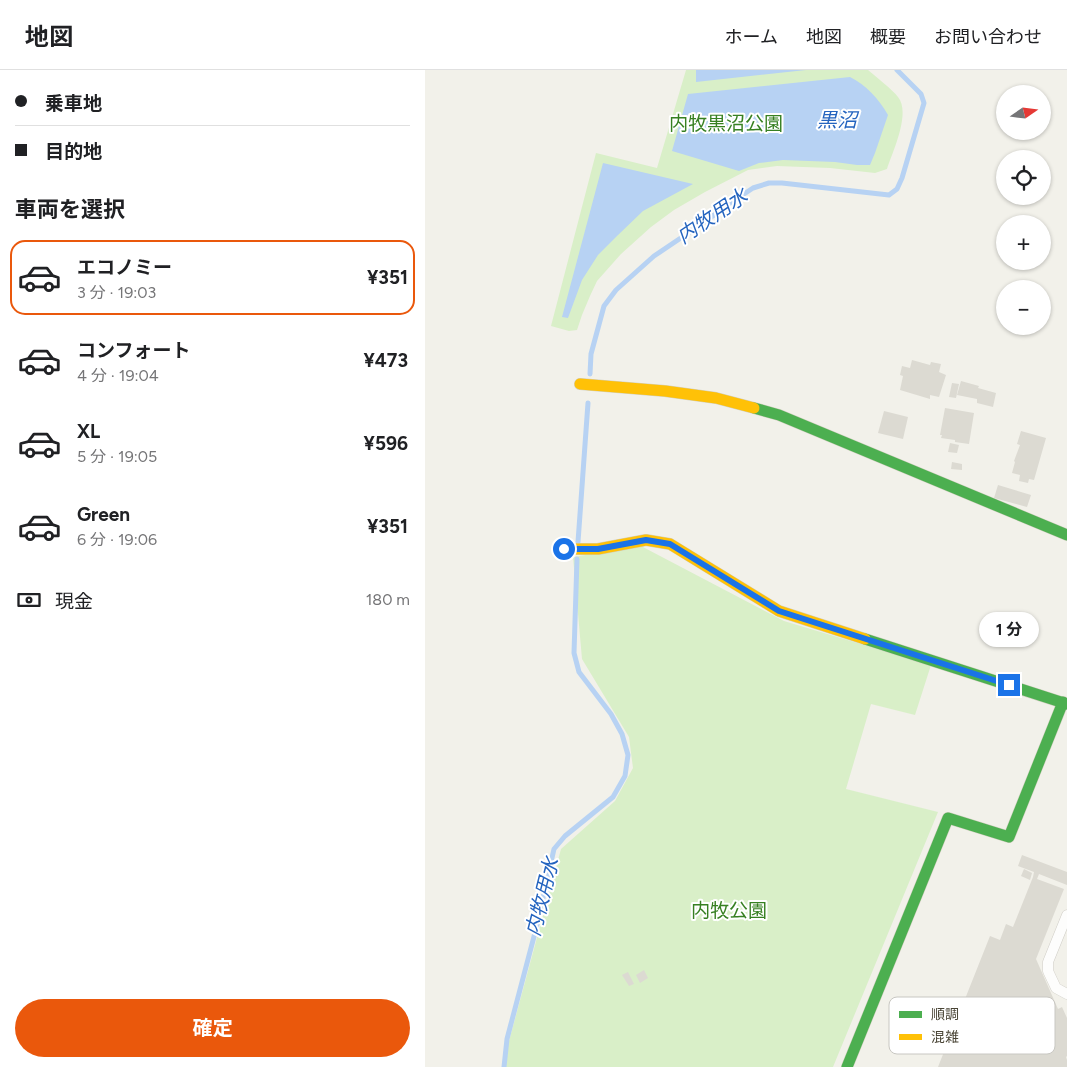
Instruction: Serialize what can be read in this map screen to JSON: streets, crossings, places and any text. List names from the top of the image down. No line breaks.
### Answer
{"water":["黒沼","内牧用水"],"parks":["内牧黒沼公園","内牧公園"],"legend":["順調","混雑"],"north":"right","page":{"header":"地図","nav":["ホーム","地図","概要","お問い合わせ"],"banner":["乗車地","目的地"],"map_buttons":["+","−"],"heading":"車両を選択","list":[{"name":"エコノミー","note":"3 分 · 19:03","value":"¥351"},{"name":"コンフォート","note":"4 分 · 19:04","value":"¥473"},{"name":"XL","note":"5 分 · 19:05","value":"¥596"},{"name":"Green","note":"6 分 · 19:06","value":"¥351"}],"pay":["現金","180 m"],"bubble":"1 分","buttons":"確定"}}
